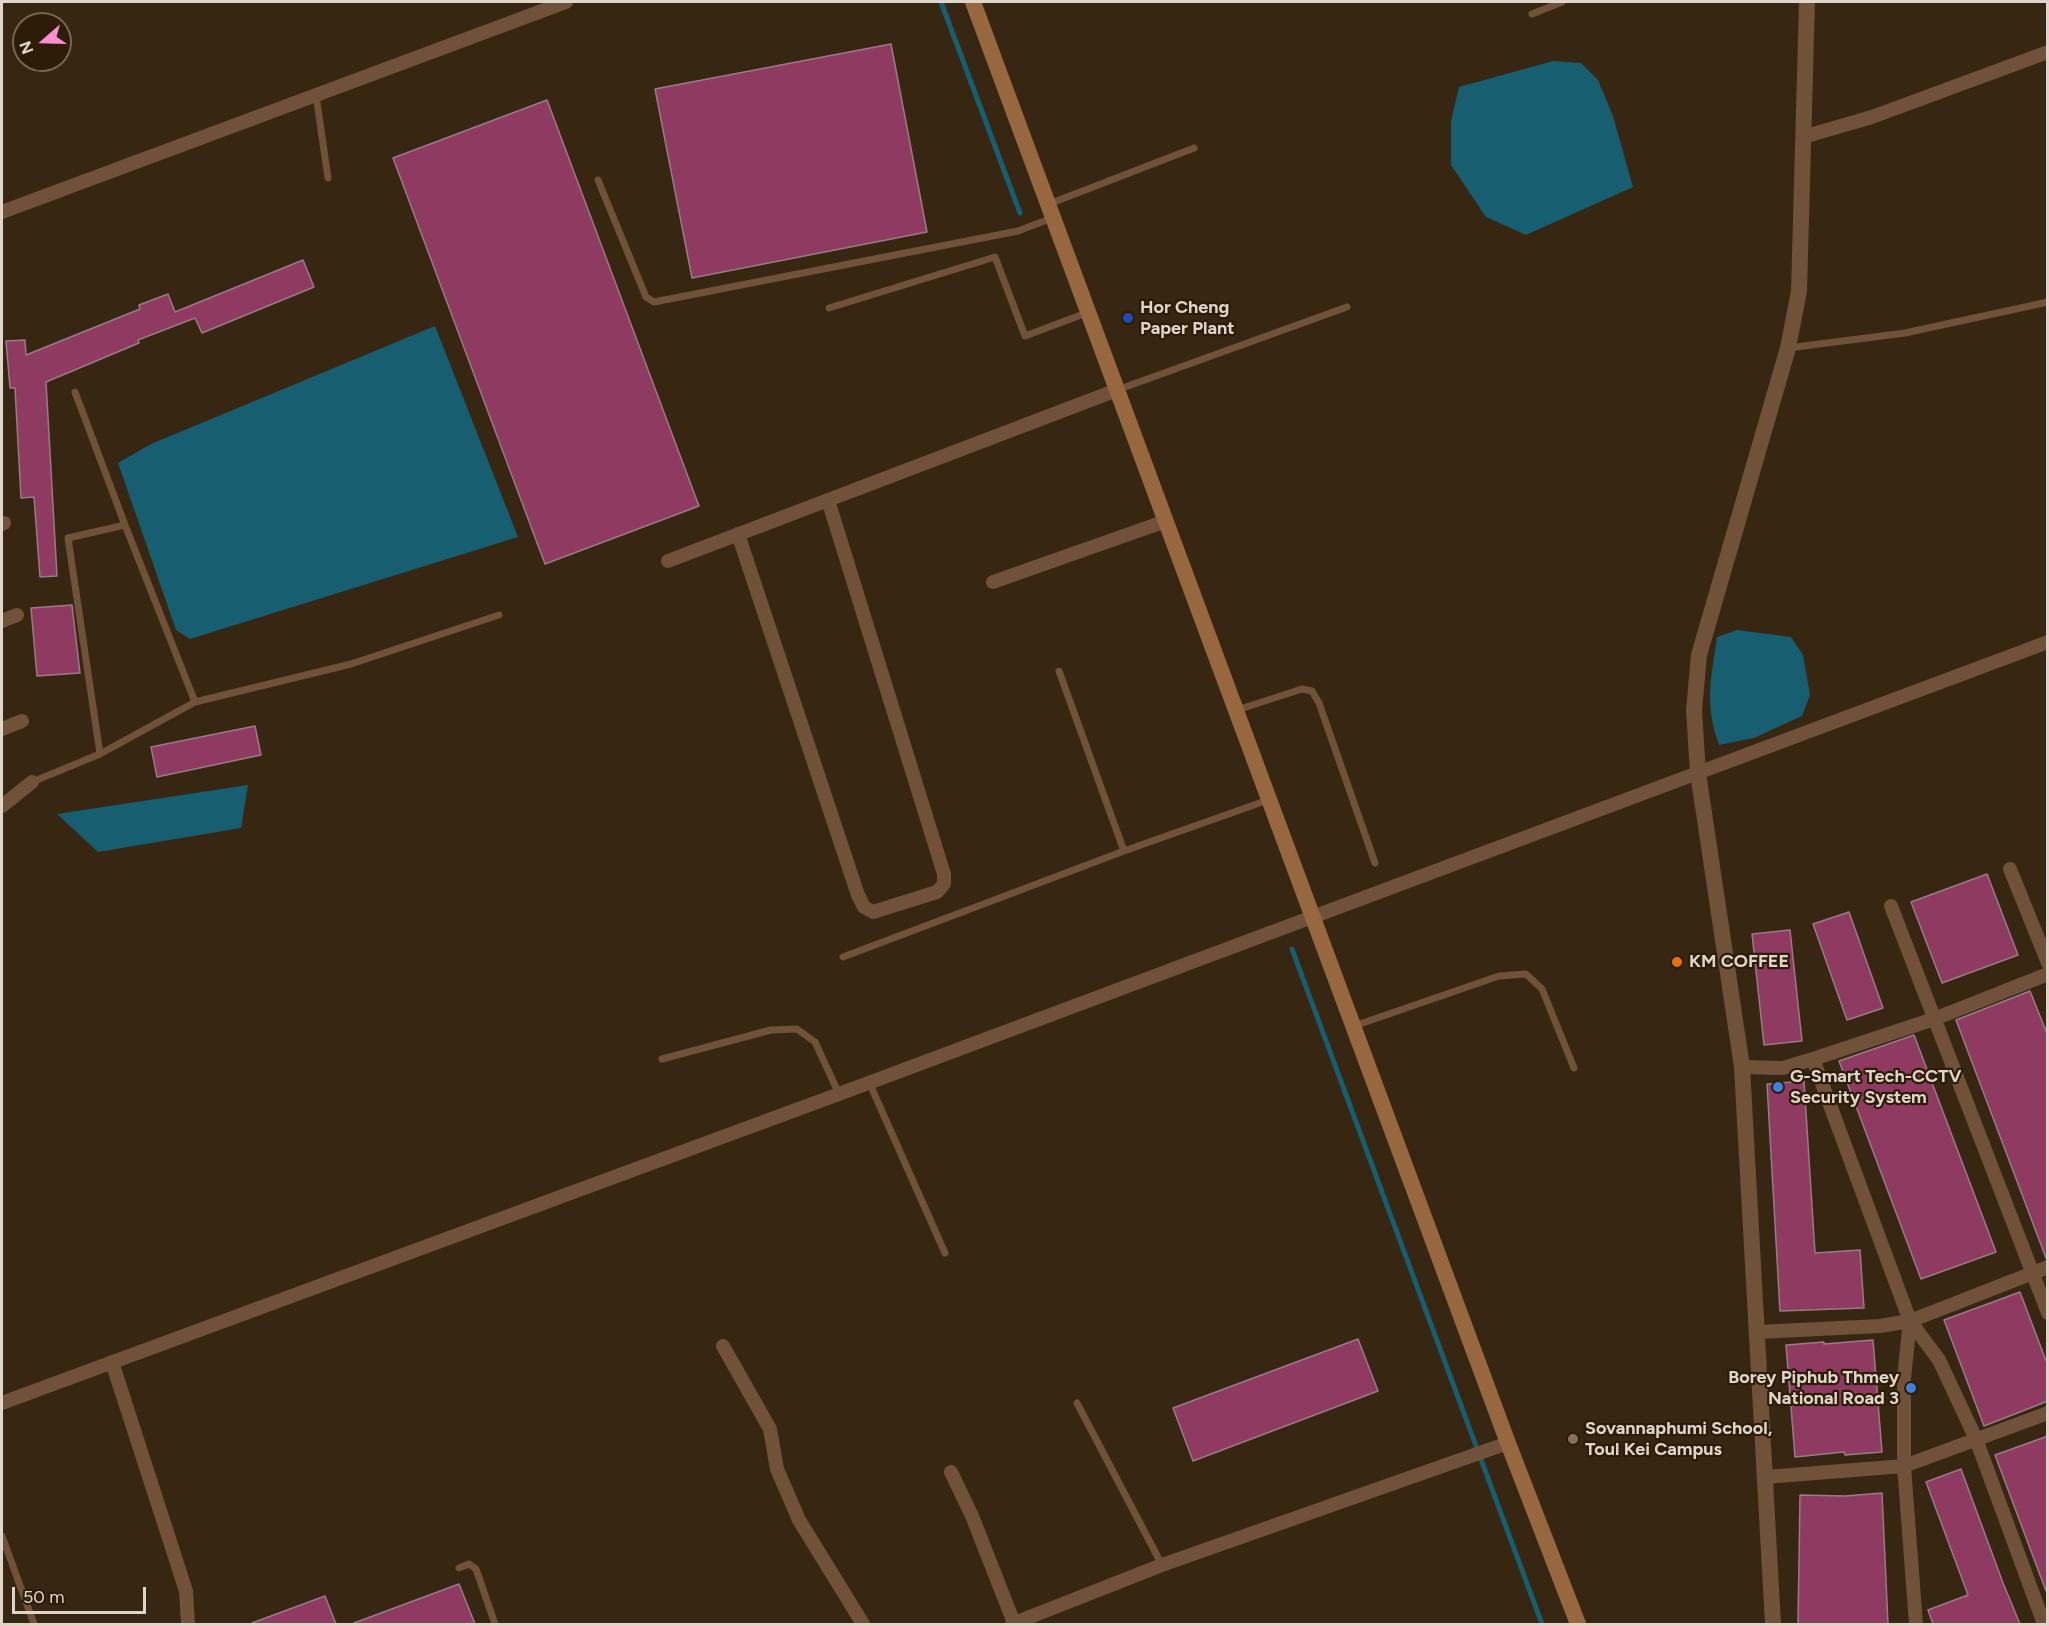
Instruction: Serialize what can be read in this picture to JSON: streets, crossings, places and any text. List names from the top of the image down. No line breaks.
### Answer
{"places":["Hor Cheng Paper Plant","KM COFFEE","G-Smart Tech-CCTV Security System","Borey Piphub Thmey National Road 3","Sovannaphumi School, Toul Kei Campus"],"scale_bar":"50 m","north":"left"}
